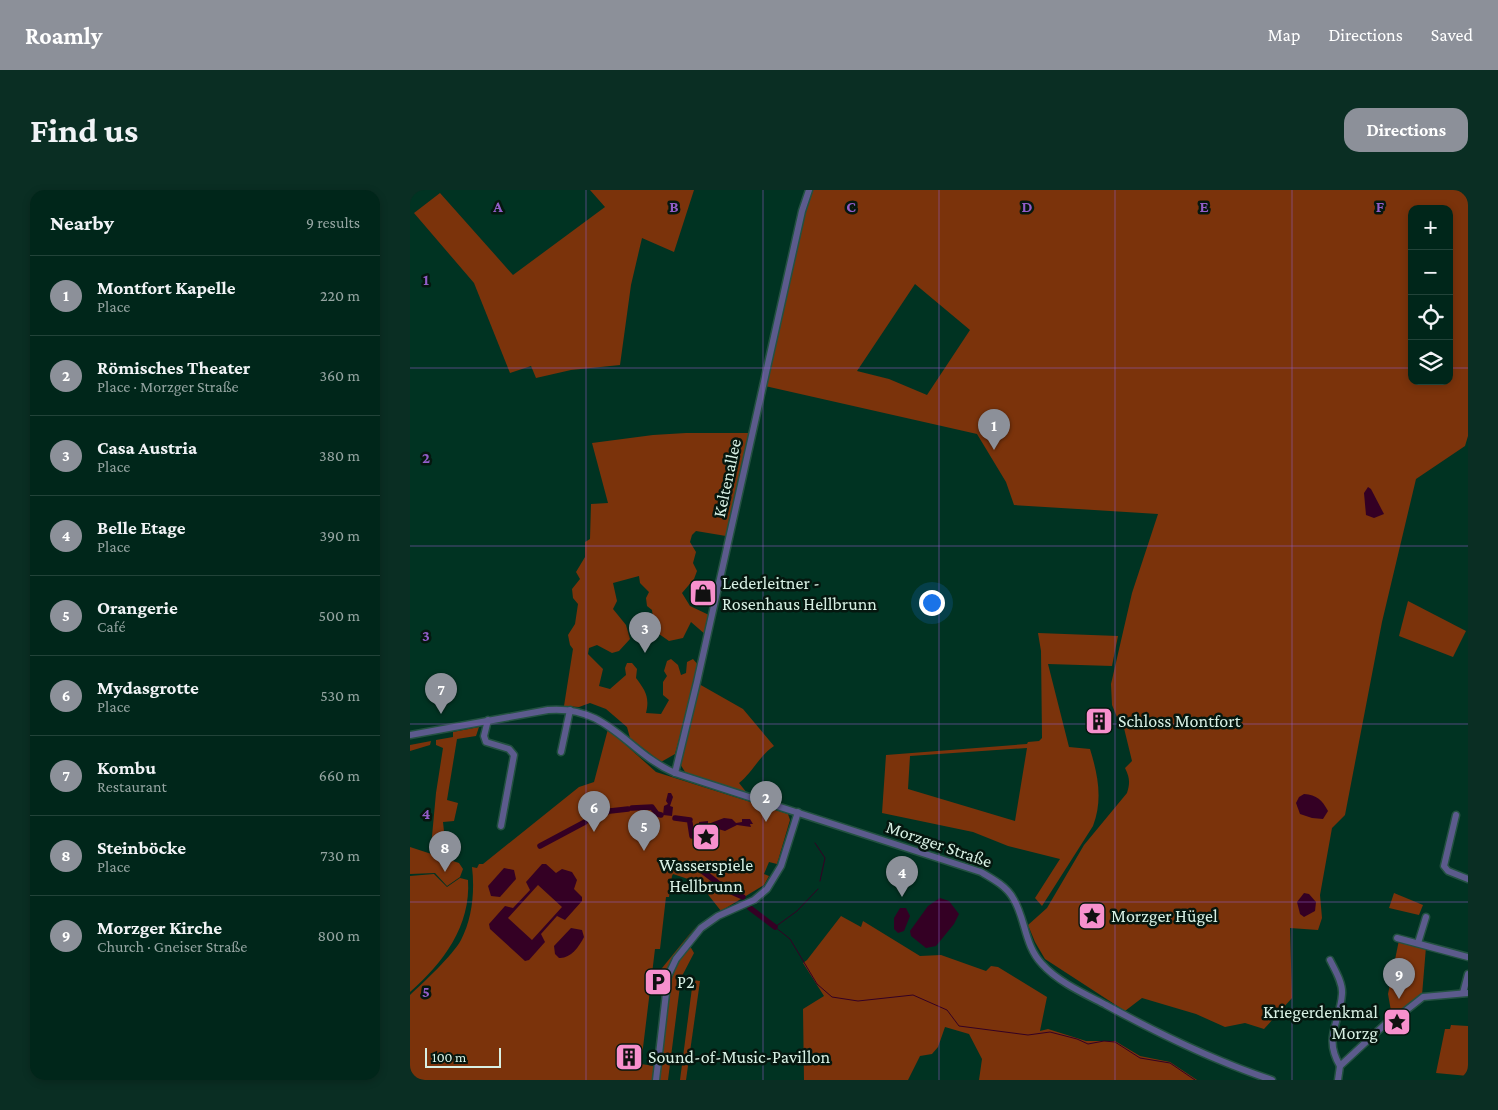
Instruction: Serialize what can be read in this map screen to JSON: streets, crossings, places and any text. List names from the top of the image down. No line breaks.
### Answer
{"streets":{"street":["Keltenallee","Morzger Straße"]},"crossings":[["Keltenallee","Morzger Straße"]],"places":{"shop":["Lederleitner - Rosenhaus Hellbrunn"],"building":["Schloss Montfort","Sound-of-Music-Pavillon"],"place":["Wasserspiele Hellbrunn","Morzger Hügel","Kriegerdenkmal Morzg"],"parking":["P2"]},"scale_bar":"100 m","page":{"header":"Roamly","nav":["Map","Directions","Saved"],"buttons":"Directions","title":"Find us","heading":["Nearby","9 results"],"map_buttons":["+","−"],"list":[{"mark":"1","name":"Montfort Kapelle","note":"Place","value":"220 m"},{"mark":"2","name":"Römisches Theater","note":"Place · Morzger Straße","value":"360 m"},{"mark":"3","name":"Casa Austria","note":"Place","value":"380 m"},{"mark":"4","name":"Belle Etage","note":"Place","value":"390 m"},{"mark":"5","name":"Orangerie","note":"Café","value":"500 m"},{"mark":"6","name":"Mydasgrotte","note":"Place","value":"530 m"},{"mark":"7","name":"Kombu","note":"Restaurant","value":"660 m"},{"mark":"8","name":"Steinböcke","note":"Place","value":"730 m"},{"mark":"9","name":"Morzger Kirche","note":"Church · Gneiser Straße","value":"800 m"}],"pins":["1","3","7","2","6","5","8","4","9"],"scale":"100 m"},"grid":{"columns":["A","B","C","D","E","F"],"rows":["1","2","3","4","5"]}}
